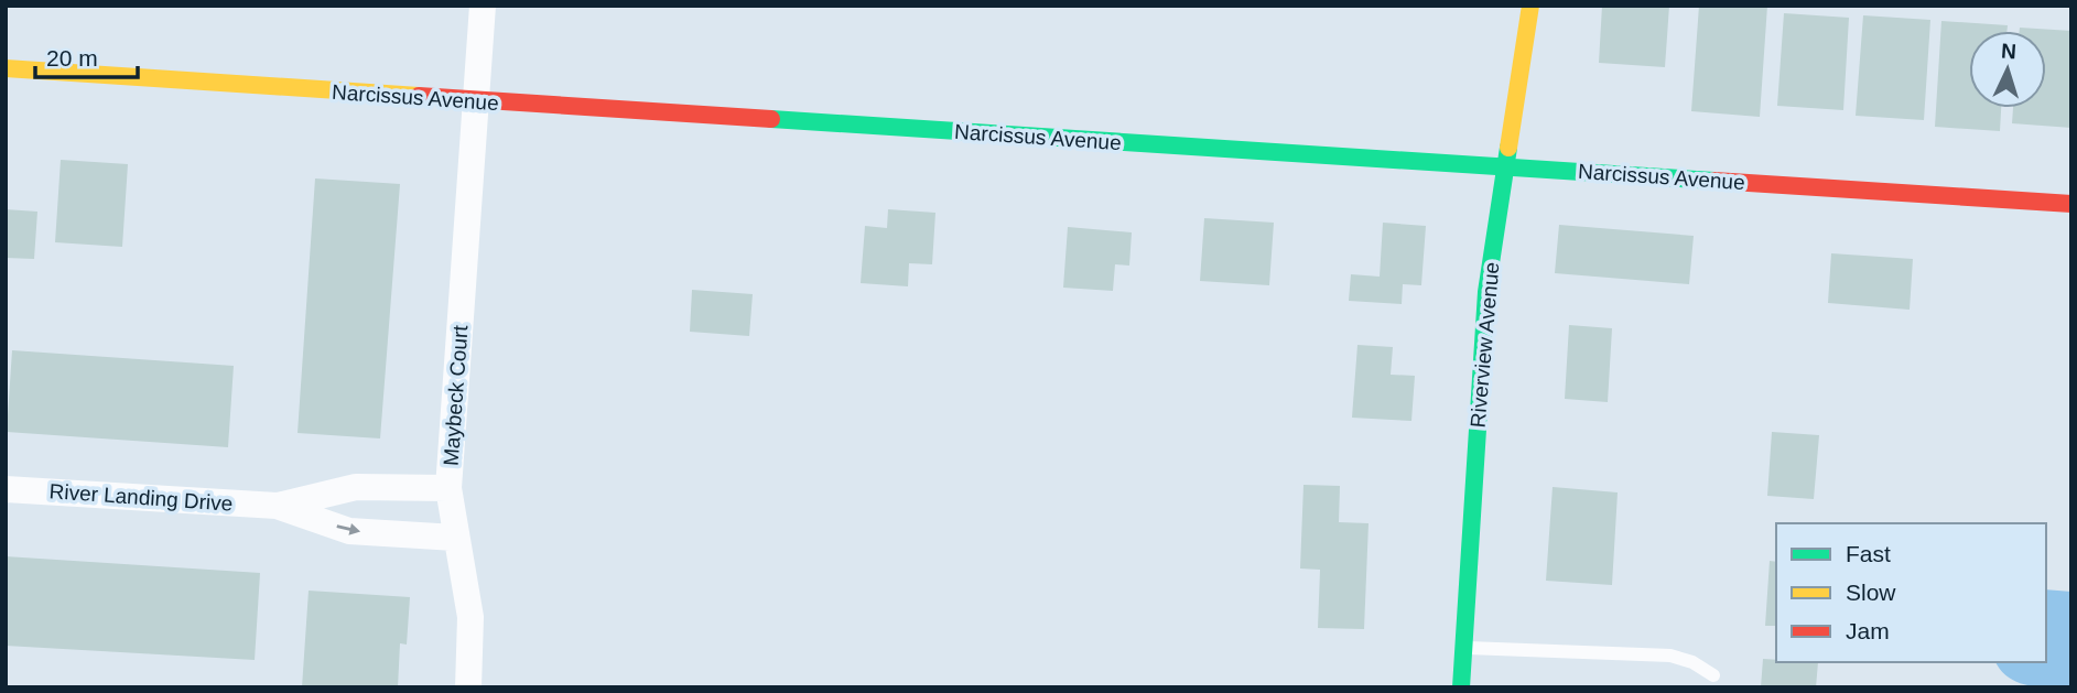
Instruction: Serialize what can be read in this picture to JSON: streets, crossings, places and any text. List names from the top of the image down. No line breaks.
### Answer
{"streets":{"street":["Narcissus Avenue","Riverview Avenue","Maybeck Court","River Landing Drive"]},"crossings":[["Narcissus Avenue","Riverview Avenue"],["Narcissus Avenue","Maybeck Court"],["Maybeck Court","River Landing Drive"]],"legend":["Fast","Slow","Jam"],"scale_bar":"20 m","north":"top"}
